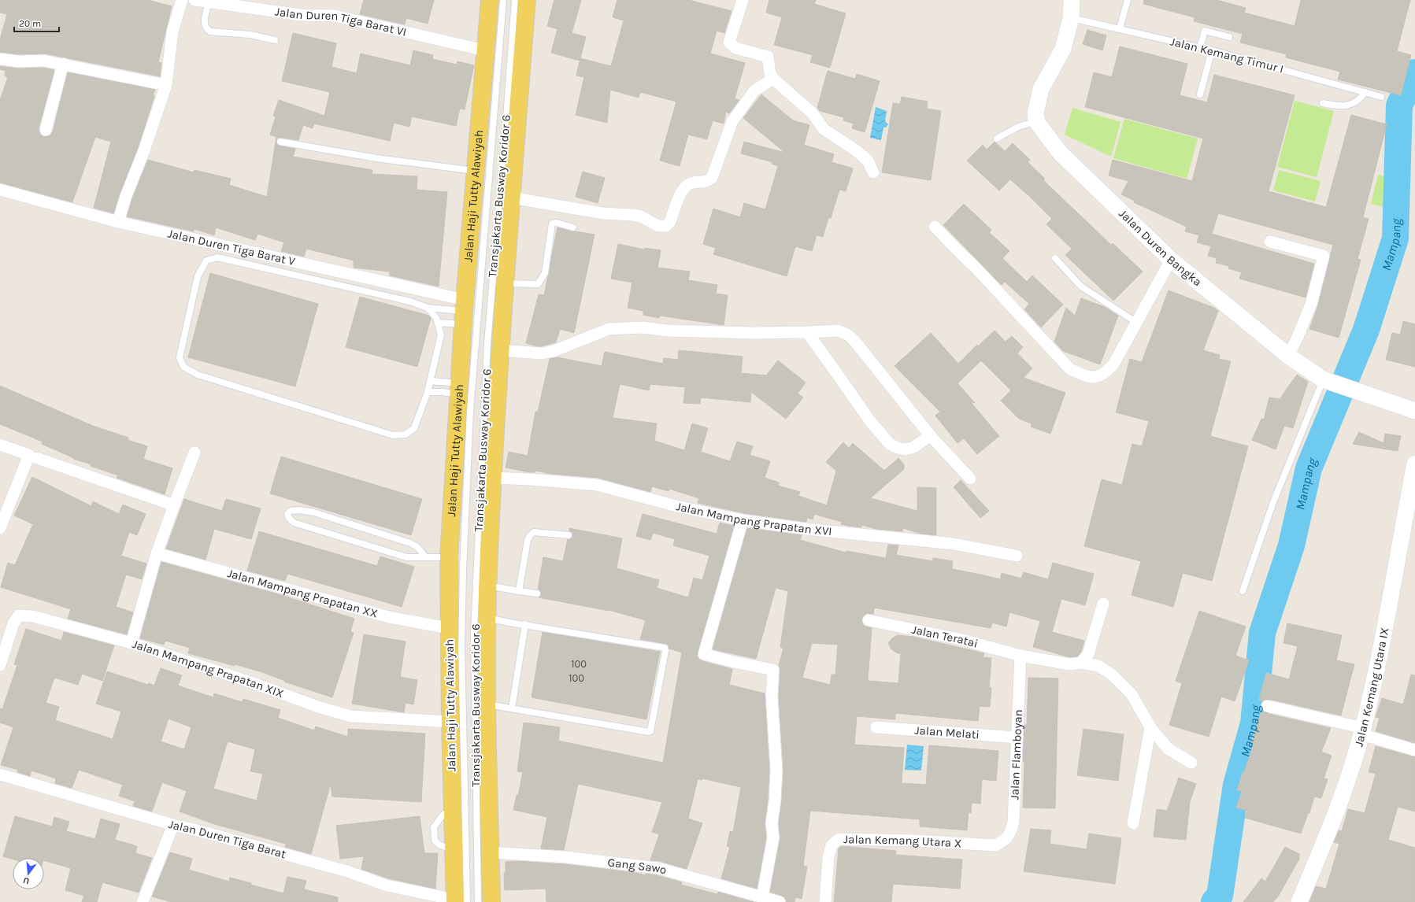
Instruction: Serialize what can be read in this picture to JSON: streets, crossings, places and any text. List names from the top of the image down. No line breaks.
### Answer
{"streets":{"main road":["Jalan Haji Tutty Alawiyah"],"street":["Jalan Duren Tiga Barat VI","Jalan Duren Bangka","Jalan Duren Tiga Barat V","Jalan Mampang Prapatan XVI","Jalan Mampang Prapatan XX","Jalan Teratai","Jalan Mampang Prapatan XIX","Jalan Kemang Utara IX","Jalan Melati","Jalan Flamboyan","Jalan Duren Tiga Barat","Jalan Kemang Utara X","Gang Sawo"],"lane":["Jalan Kemang Timur I","Transjakarta Busway Koridor 6"]},"crossings":[["Jalan Duren Tiga Barat VI","Jalan Haji Tutty Alawiyah"],["Jalan Haji Tutty Alawiyah","Transjakarta Busway Koridor 6"],["Jalan Haji Tutty Alawiyah","Jalan Duren Tiga Barat V"],["Jalan Haji Tutty Alawiyah","Jalan Mampang Prapatan XX"],["Jalan Haji Tutty Alawiyah","Jalan Mampang Prapatan XIX"],["Jalan Haji Tutty Alawiyah","Jalan Duren Tiga Barat"],["Transjakarta Busway Koridor 6","Jalan Duren Tiga Barat"],["Jalan Teratai","Jalan Flamboyan"],["Jalan Melati","Jalan Flamboyan"],["Jalan Flamboyan","Jalan Kemang Utara X"]],"water":["Mampang"],"house_numbers":["100","100"],"scale_bar":"20 m","north":"bottom"}
